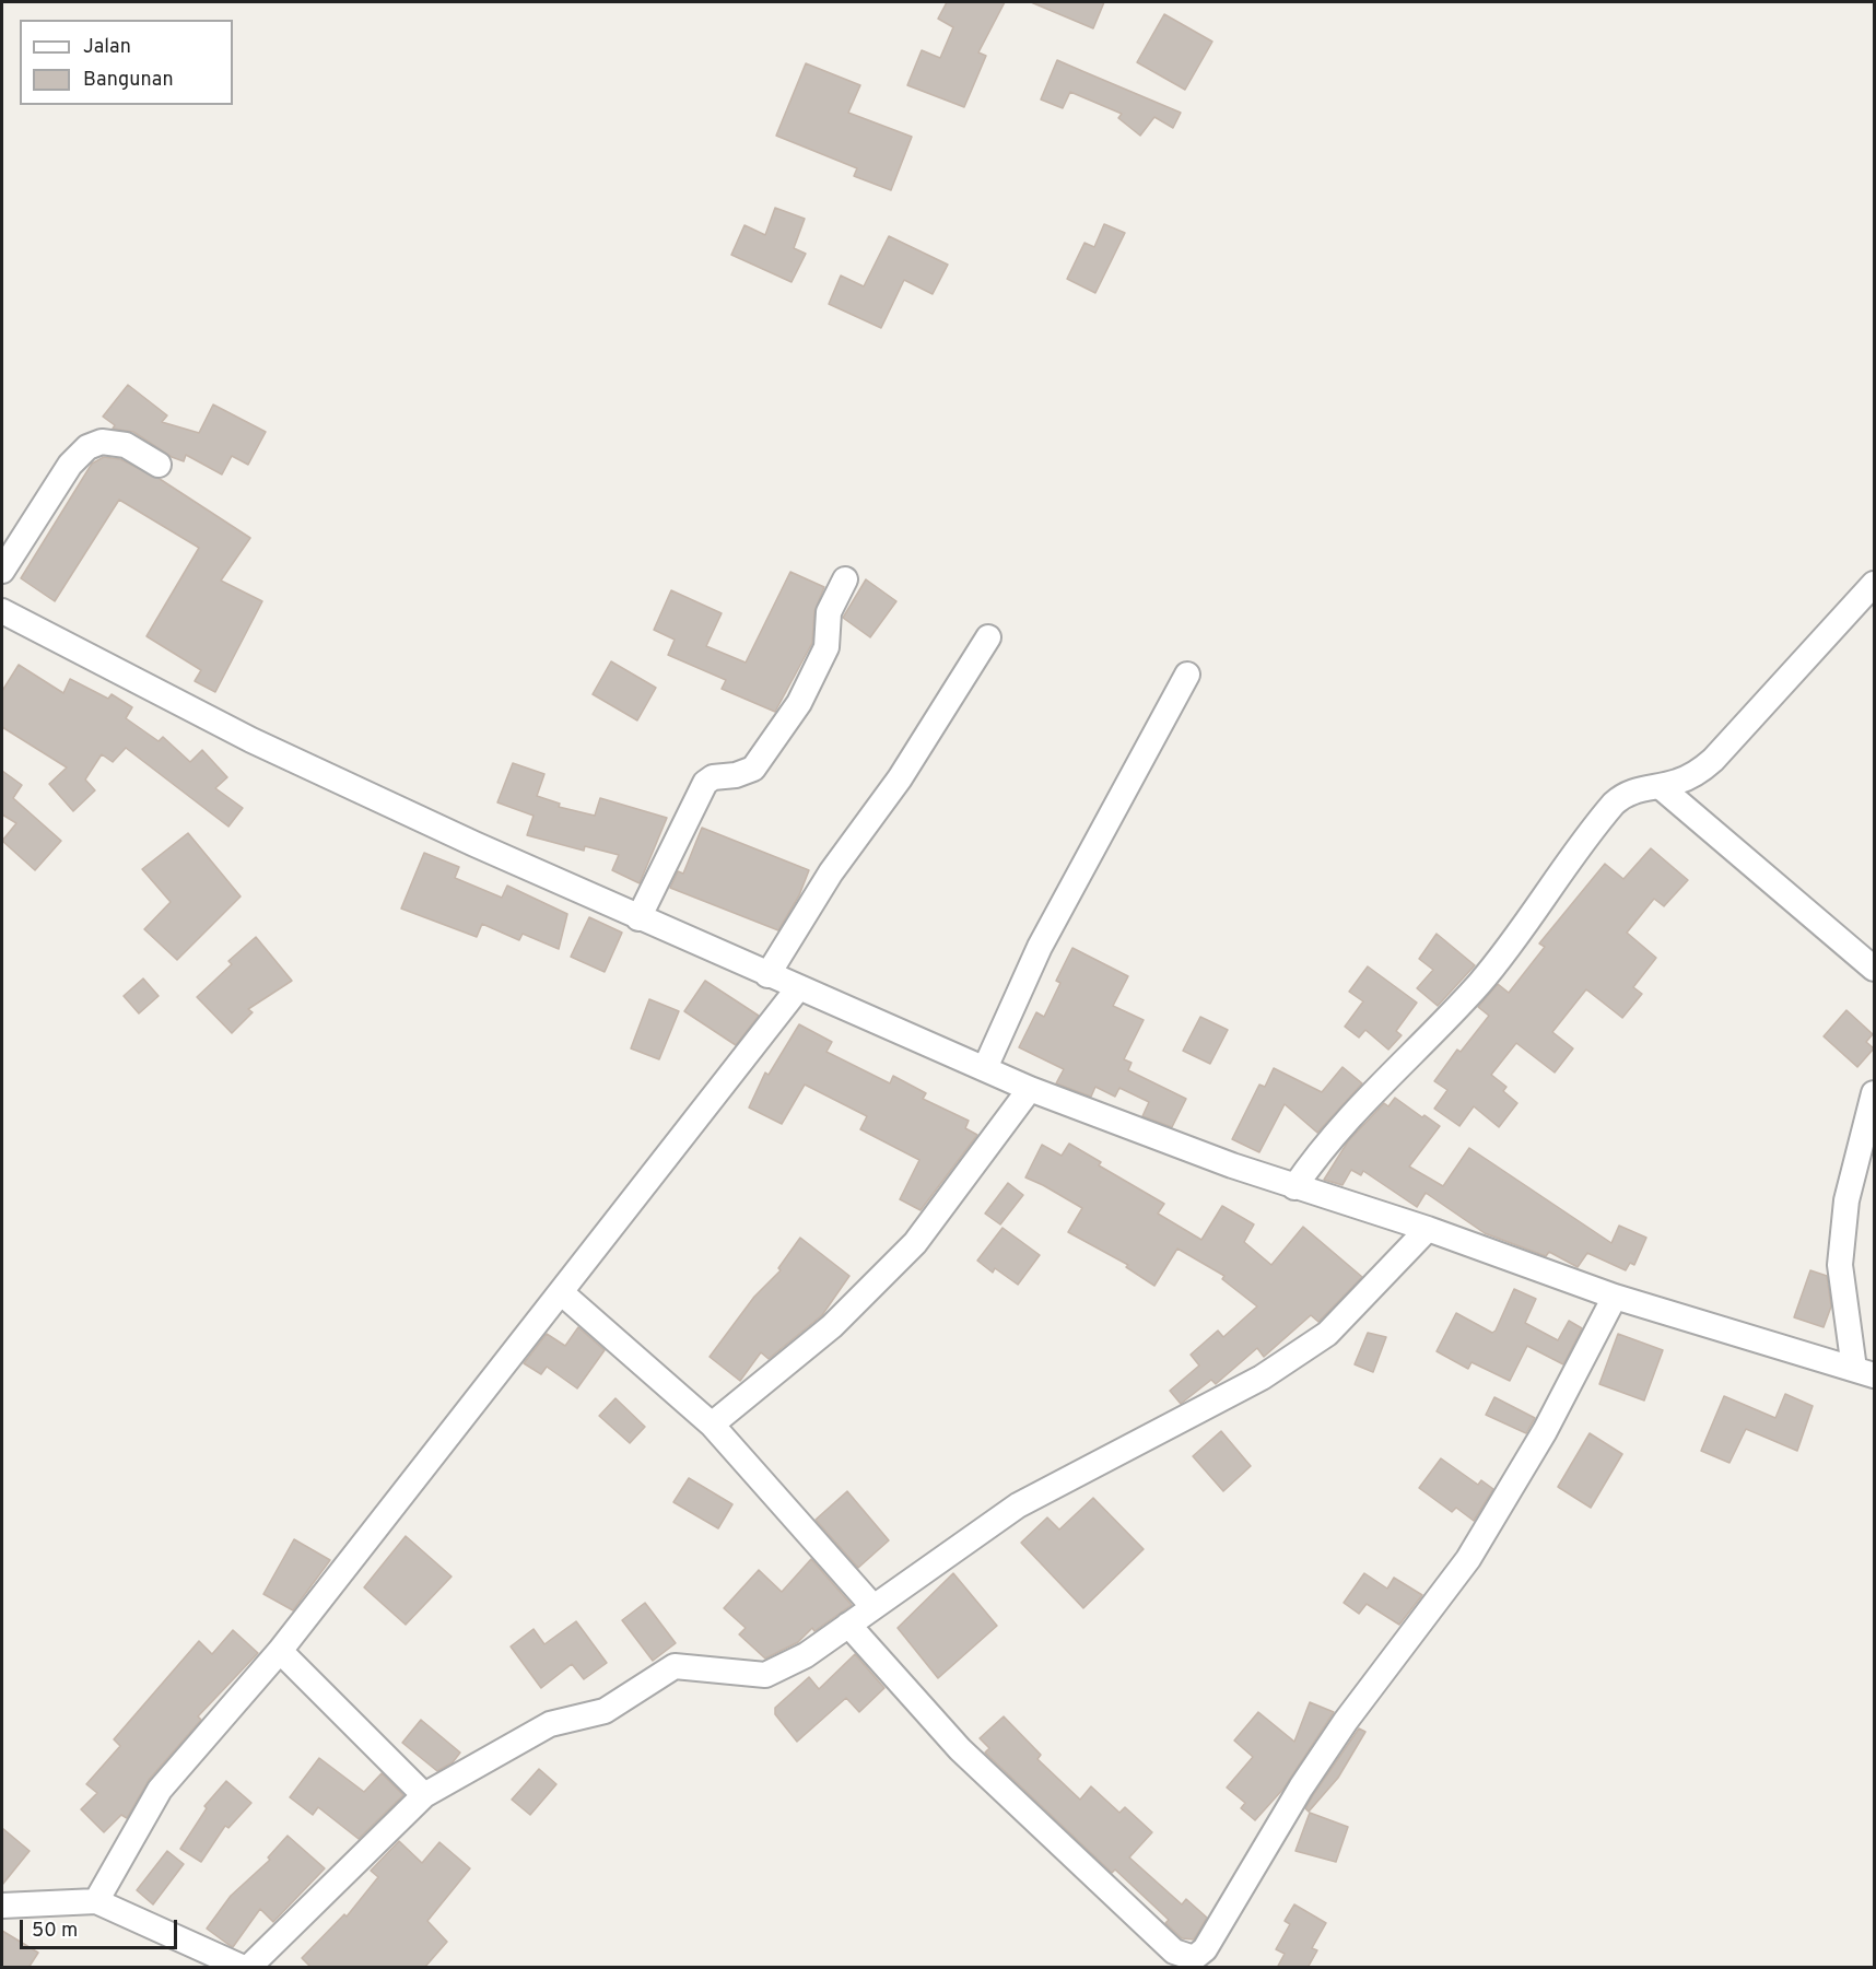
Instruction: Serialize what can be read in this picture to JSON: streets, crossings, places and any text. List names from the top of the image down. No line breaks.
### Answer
{"legend":["Jalan","Bangunan"],"scale_bar":"50 m"}
